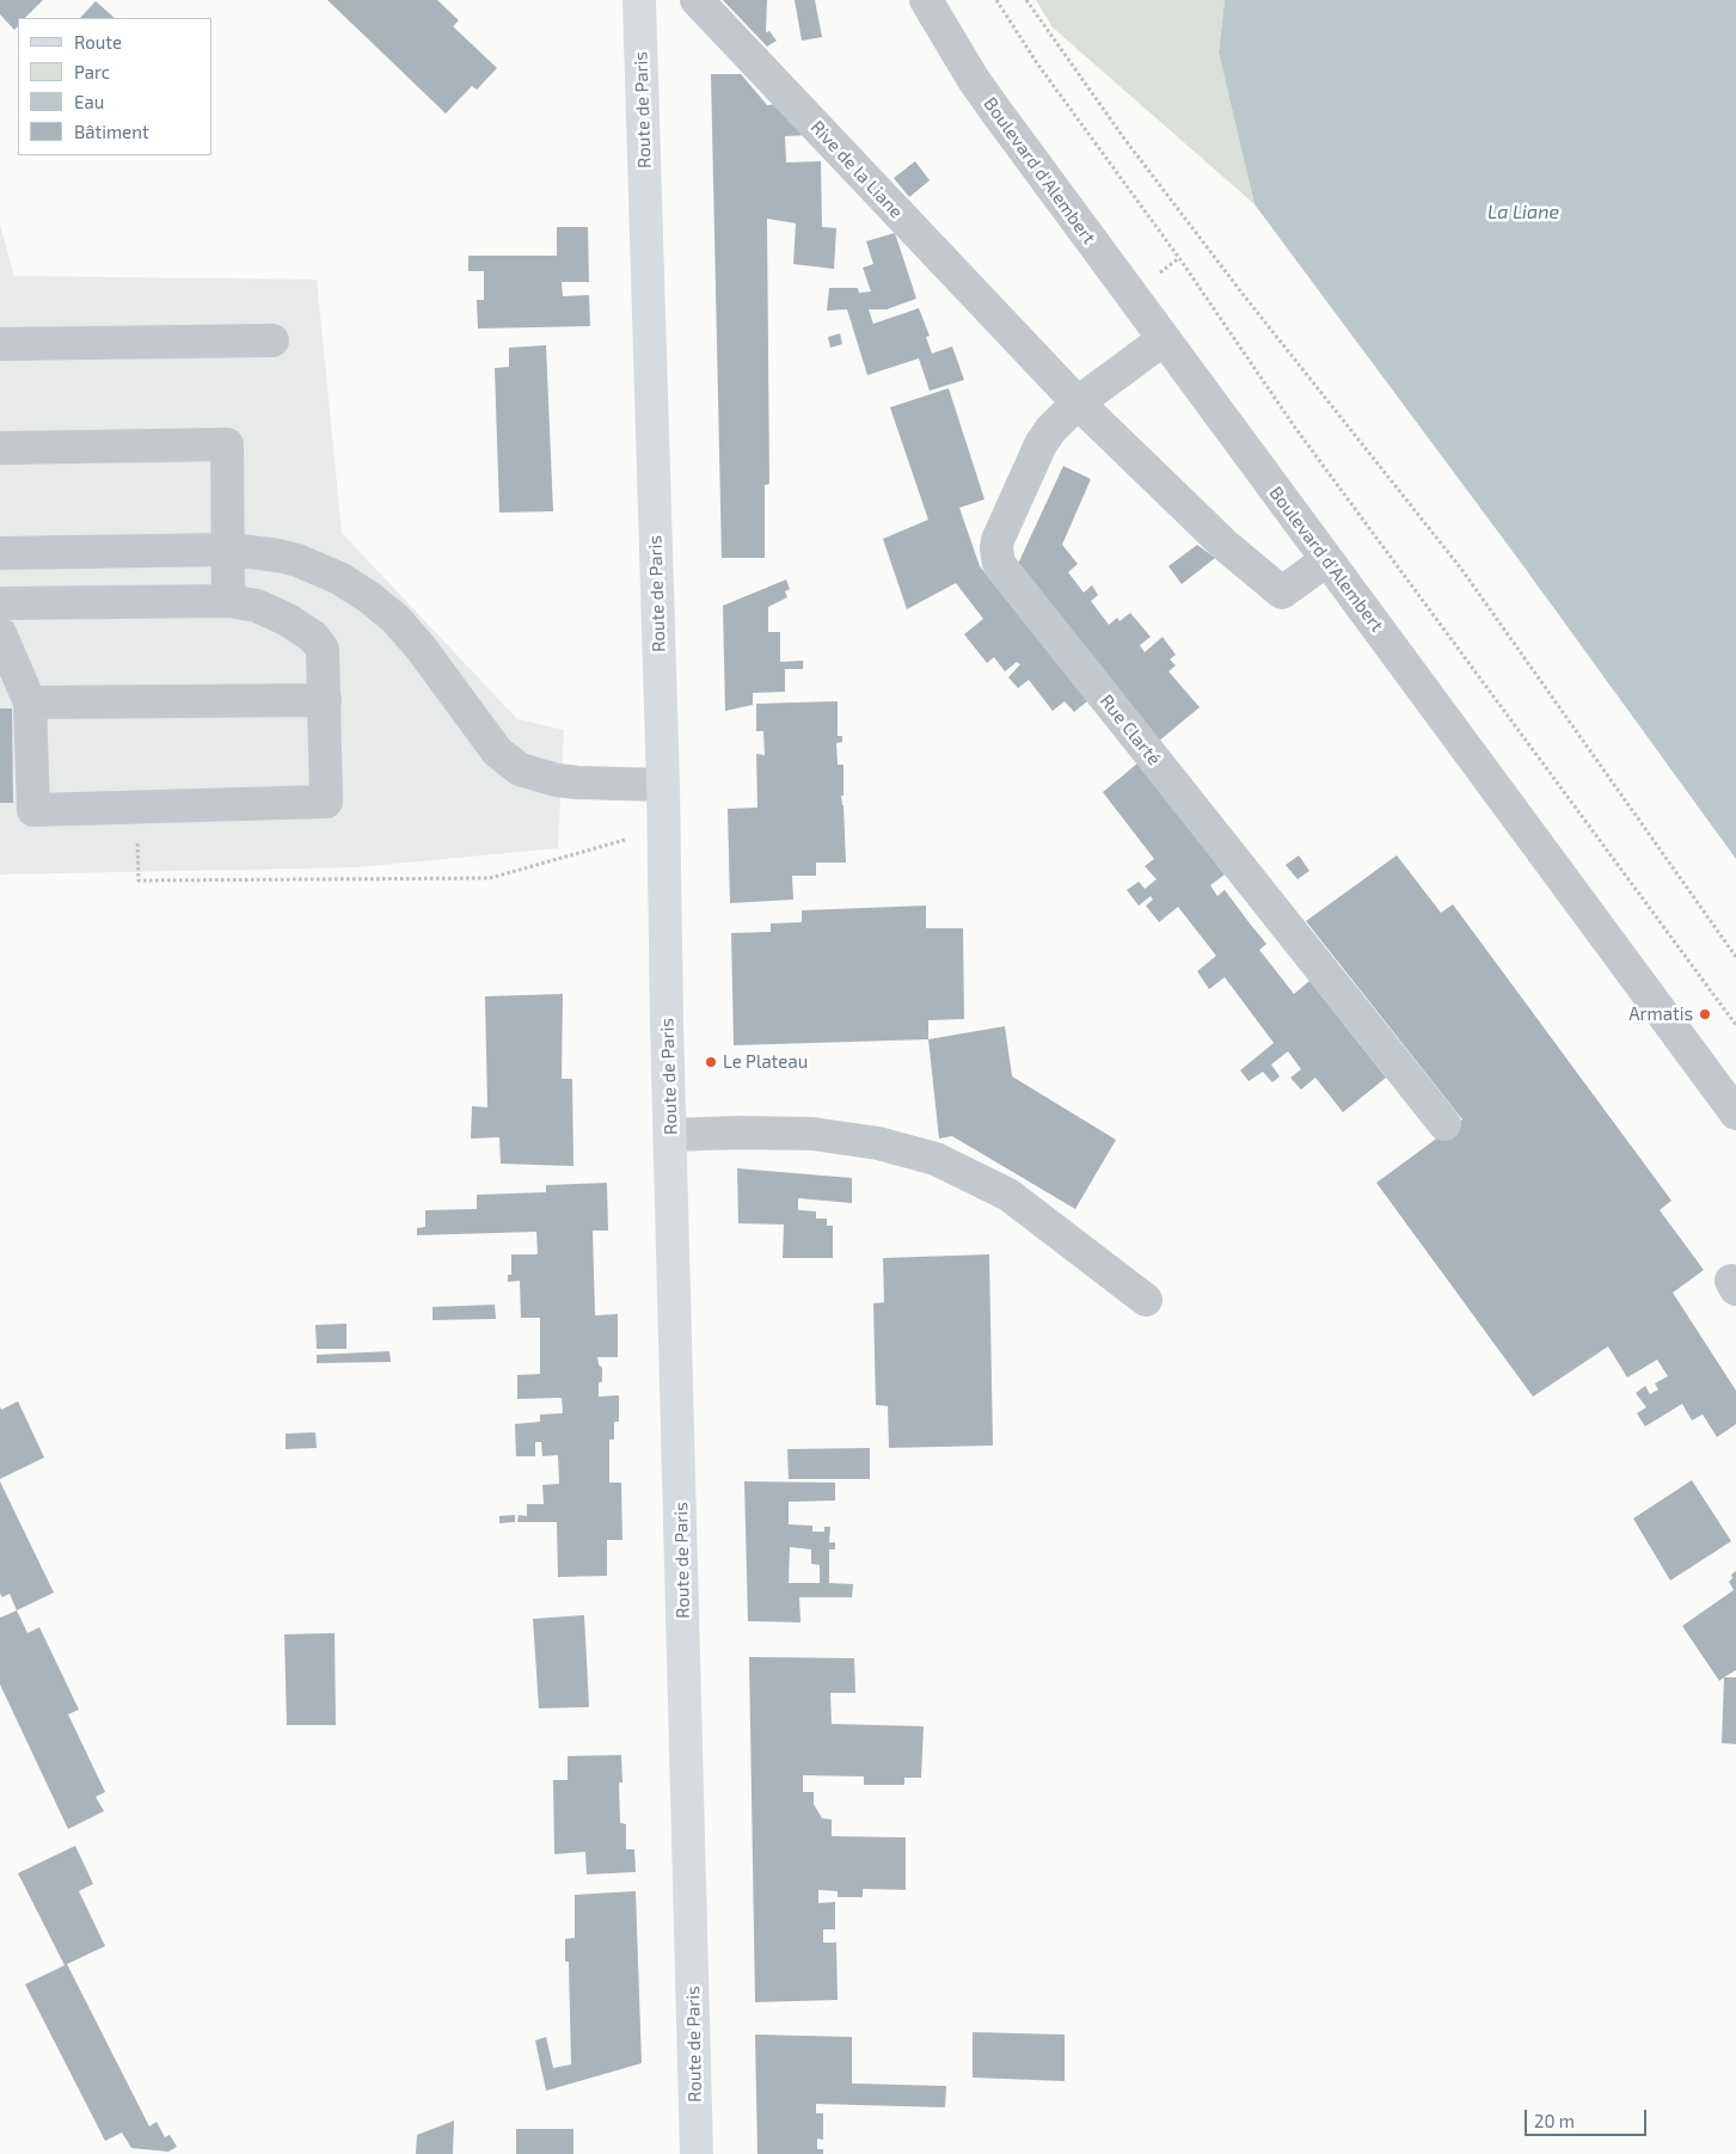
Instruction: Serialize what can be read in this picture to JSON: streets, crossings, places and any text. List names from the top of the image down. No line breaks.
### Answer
{"streets":{"main road":["Route de Paris"],"street":["Rive de la Liane","Boulevard d'Alembert","Rue Clarté"]},"crossings":[["Rive de la Liane","Boulevard d'Alembert"],["Rive de la Liane","Rue Clarté"],["Boulevard d'Alembert","Rue Clarté"]],"water":["La Liane"],"places":["Armatis","Le Plateau"],"legend":["Route","Parc","Eau","Bâtiment"],"scale_bar":"20 m"}
